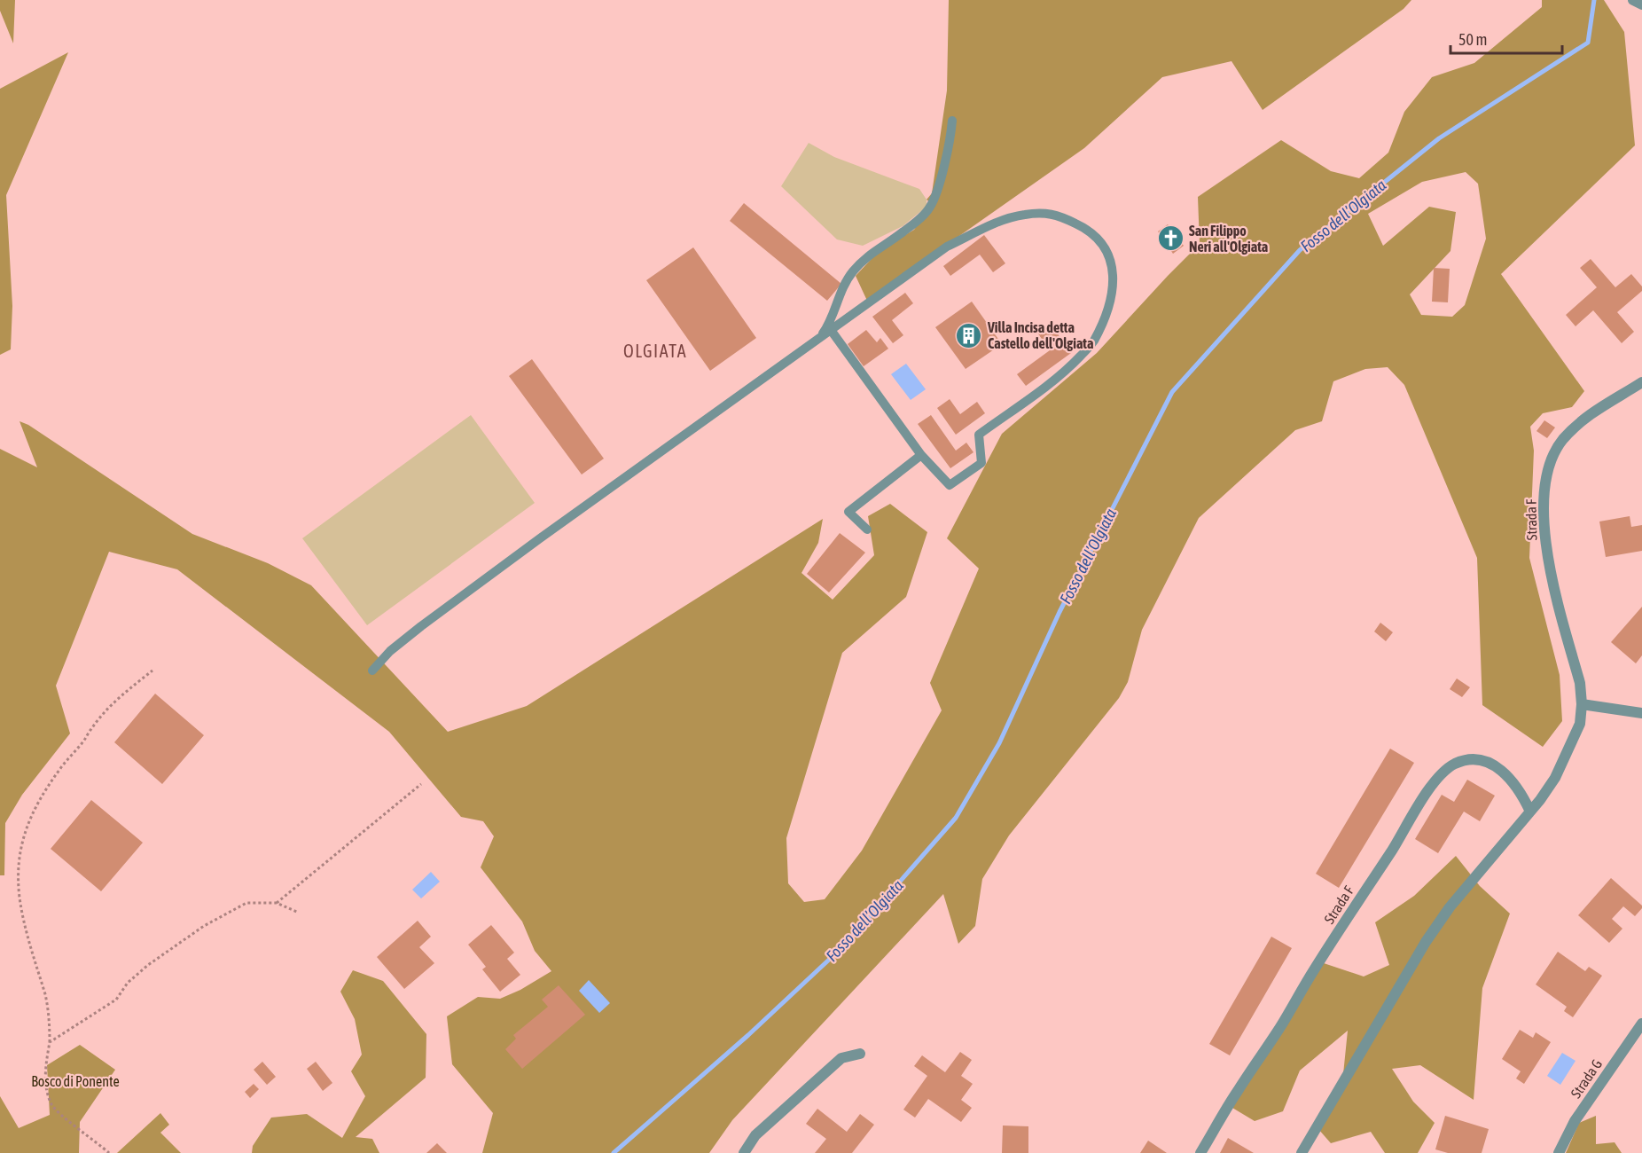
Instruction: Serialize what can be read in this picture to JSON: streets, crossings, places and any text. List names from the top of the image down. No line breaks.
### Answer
{"streets":{"street":["Strada F","Strada G"]},"districts":["OLGIATA"],"water":["Fosso dell’Olgiata"],"parks":["Bosco di Ponente"],"places":{"church":["San Filippo Neri all'Olgiata"],"building":["Villa Incisa detta Castello dell'Olgiata"]},"scale_bar":"50 m"}
